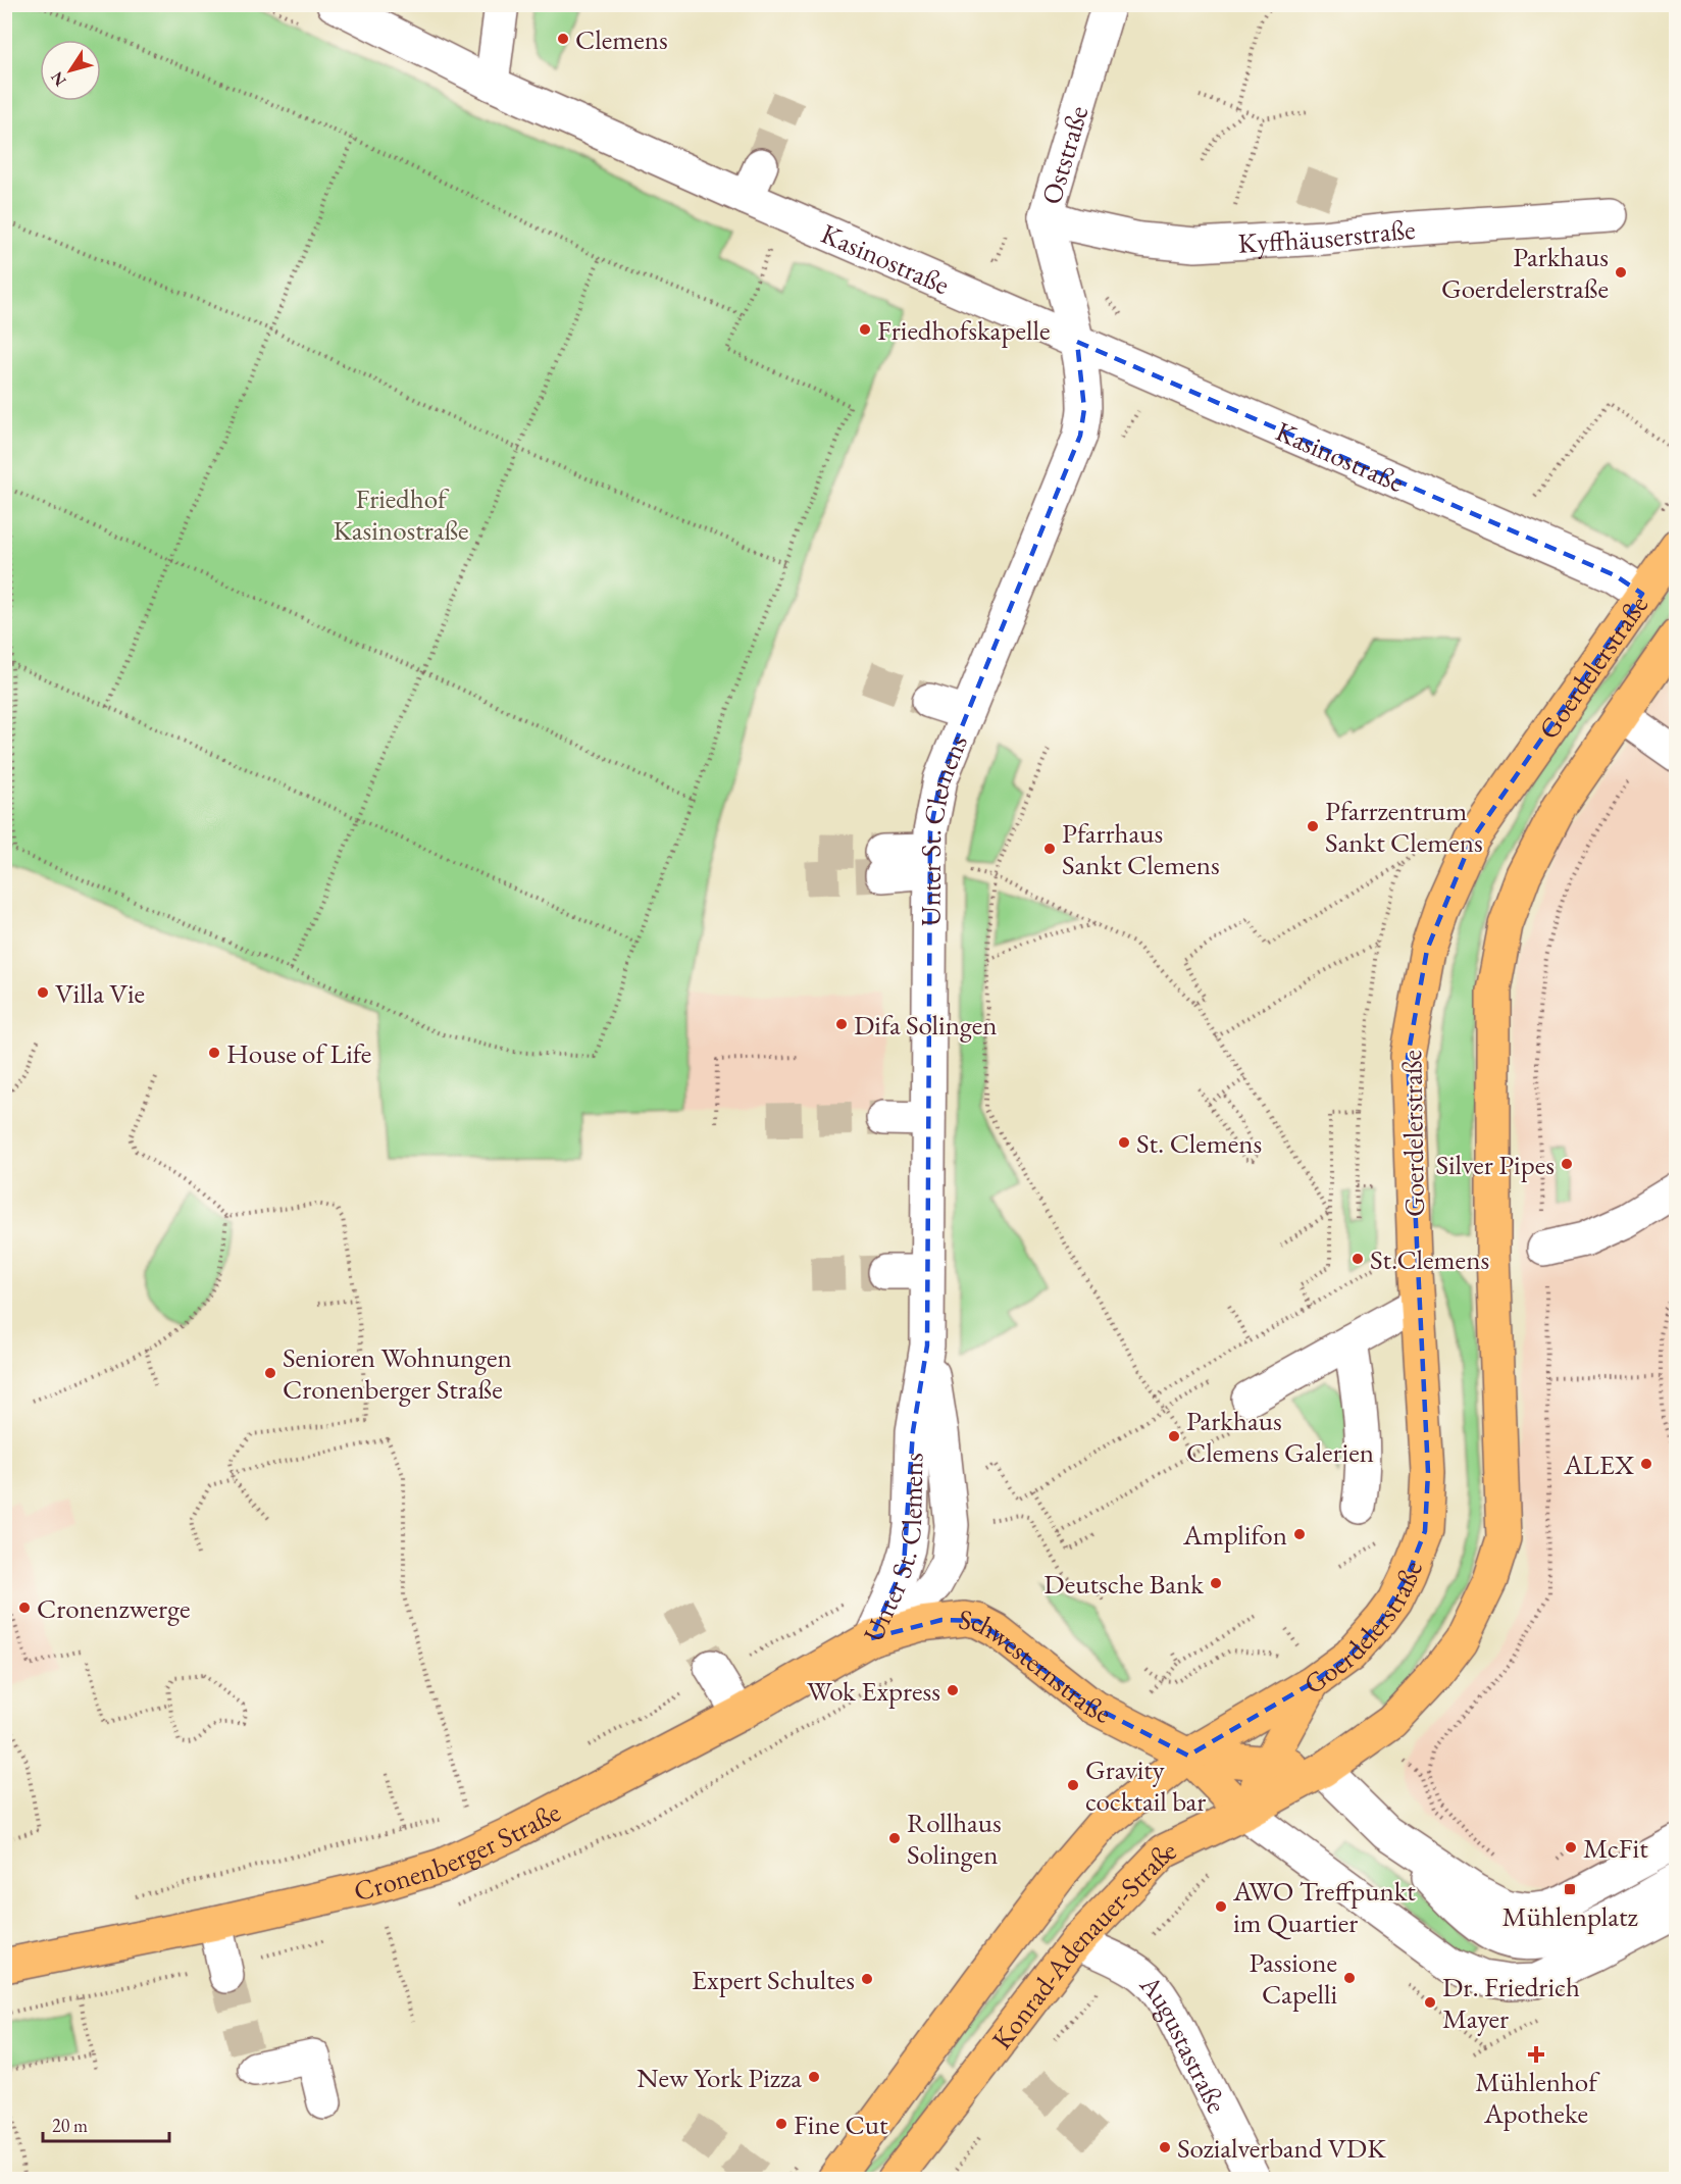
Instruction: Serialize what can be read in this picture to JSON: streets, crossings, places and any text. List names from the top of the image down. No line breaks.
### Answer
{"streets":{"main road":["Goerdelerstraße","Schwesternstraße","Cronenberger Straße","Konrad-Adenauer-Straße"],"street":["Oststraße","Kyffhäuserstraße","Kasinostraße","Unter St. Clemens","Augustastraße"]},"crossings":[["Oststraße","Kyffhäuserstraße"],["Oststraße","Kasinostraße"],["Oststraße","Unter St. Clemens"],["Kasinostraße","Goerdelerstraße"],["Kasinostraße","Unter St. Clemens"],["Goerdelerstraße","Schwesternstraße"],["Goerdelerstraße","Konrad-Adenauer-Straße"],["Unter St. Clemens","Schwesternstraße"],["Unter St. Clemens","Cronenberger Straße"],["Schwesternstraße","Cronenberger Straße"],["Schwesternstraße","Konrad-Adenauer-Straße"],["Konrad-Adenauer-Straße","Augustastraße"]],"parks":["Friedhof Kasinostraße"],"places":{"other":["Clemens","Parkhaus Goerdelerstraße","Friedhofskapelle","Pfarrzentrum Sankt Clemens","Pfarrhaus Sankt Clemens","Villa Vie","Difa Solingen","House of Life","St. Clemens","Silver Pipes","St.Clemens","Senioren Wohnungen Cronenberger Straße","Parkhaus Clemens Galerien","ALEX","Amplifon","Deutsche Bank","Cronenzwerge","Wok Express","Gravity cocktail bar","Rollhaus Solingen","McFit","AWO Treffpunkt im Quartier","Passione Capelli","Expert Schultes","Dr. Friedrich Mayer","New York Pizza","Fine Cut","Sozialverband VDK"],"transit":["Mühlenplatz"],"health":["Mühlenhof Apotheke"]},"scale_bar":"20 m","north":"bottom left"}
